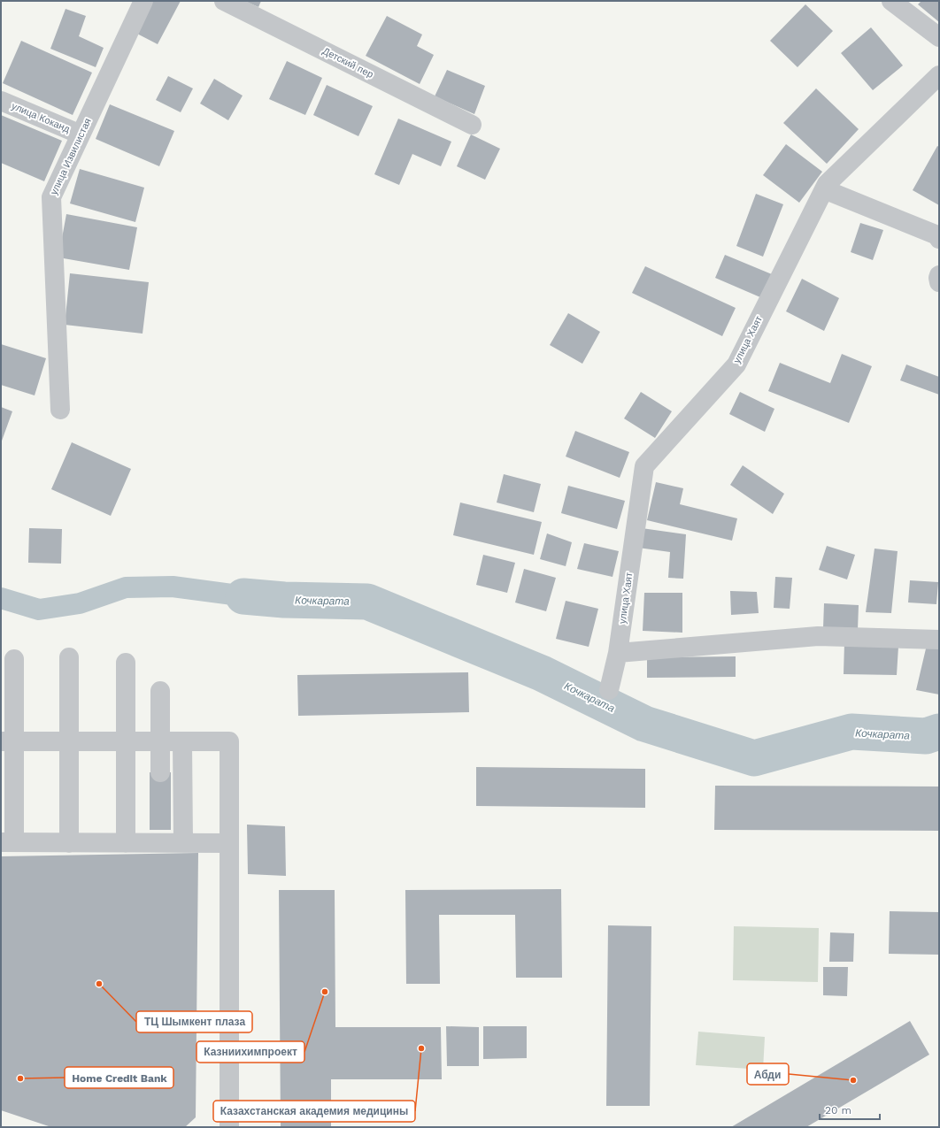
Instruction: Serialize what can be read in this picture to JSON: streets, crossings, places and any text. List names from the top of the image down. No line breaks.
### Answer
{"streets":{"street":["Детский пер","улица Коканд","улица Извилистая","улица Хаят"]},"crossings":[["улица Коканд","улица Извилистая"]],"water":["Кочкарата"],"places":["ТЦ Шымкент плаза","Казниихимпроект","Казахстанская академия медицины","Home Credit Bank","Абди"],"scale_bar":"20 m"}
